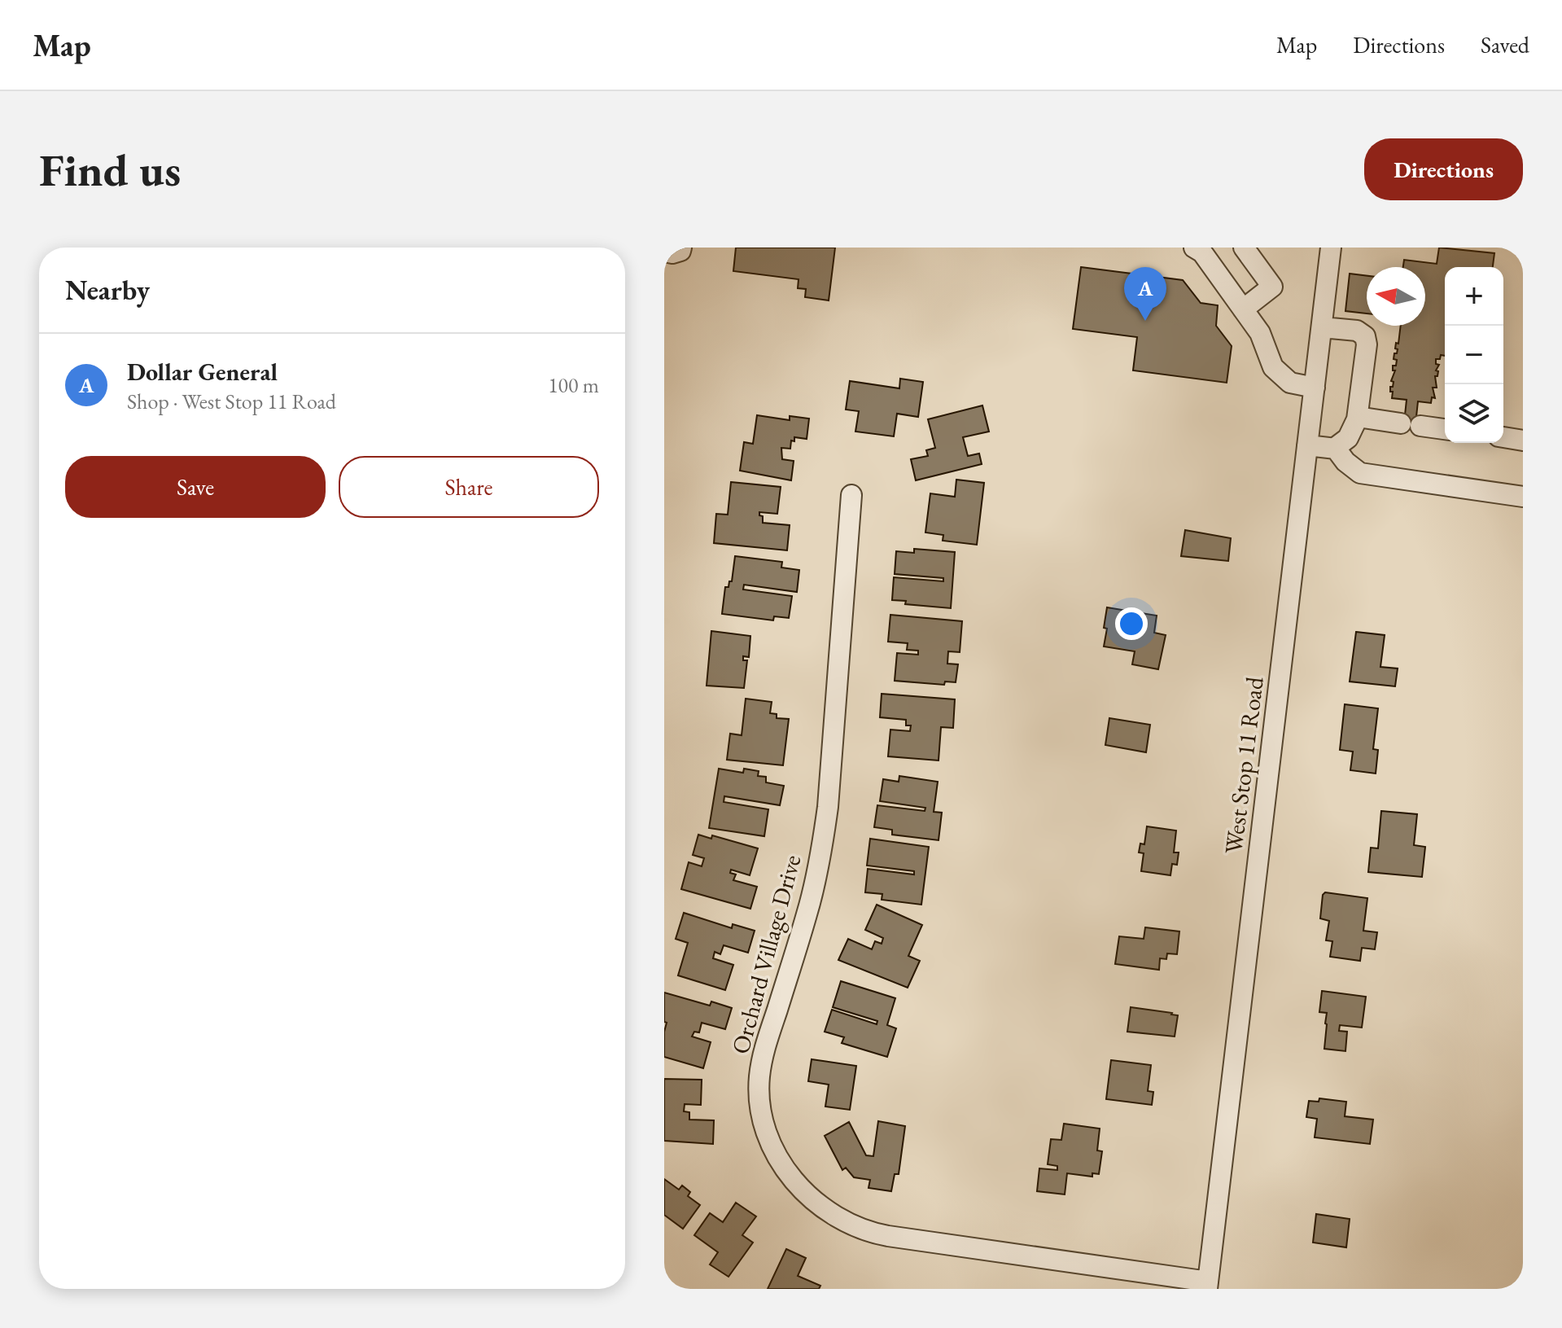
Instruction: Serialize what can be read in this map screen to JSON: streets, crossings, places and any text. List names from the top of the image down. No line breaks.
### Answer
{"streets":{"street":["West Stop 11 Road","Orchard Village Drive"]},"crossings":[["West Stop 11 Road","Orchard Village Drive"]],"north":"left","page":{"header":"Map","nav":["Map","Directions","Saved"],"buttons":["Directions",["Save","Share"]],"title":"Find us","heading":"Nearby","map_buttons":["+","−"],"pins":"A","list":[{"mark":"A","name":"Dollar General","note":"Shop · West Stop 11 Road","value":"100 m"}]}}
